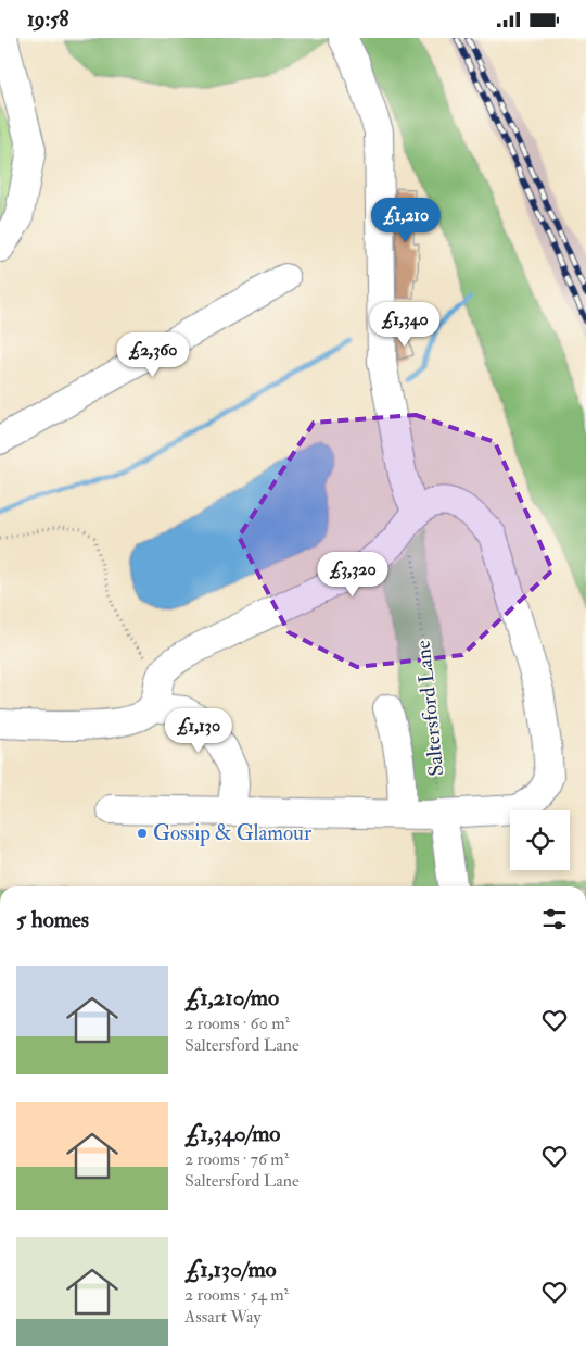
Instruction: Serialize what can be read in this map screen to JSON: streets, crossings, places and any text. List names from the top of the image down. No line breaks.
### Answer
{"streets":{"path":["Saltersford Lane"]},"places":["Gossip & Glamour"],"page":{"status":"19:58","price":["£1,210","£1,340","£2,360","£3,320","£1,130"],"heading":"5 homes","list":[{"name":"£1,210/mo","note":"2 rooms · 60 m² · Saltersford Lane"},{"name":"£1,340/mo","note":"2 rooms · 76 m² · Saltersford Lane"},{"name":"£1,130/mo","note":"2 rooms · 54 m² · Assart Way"}]}}
